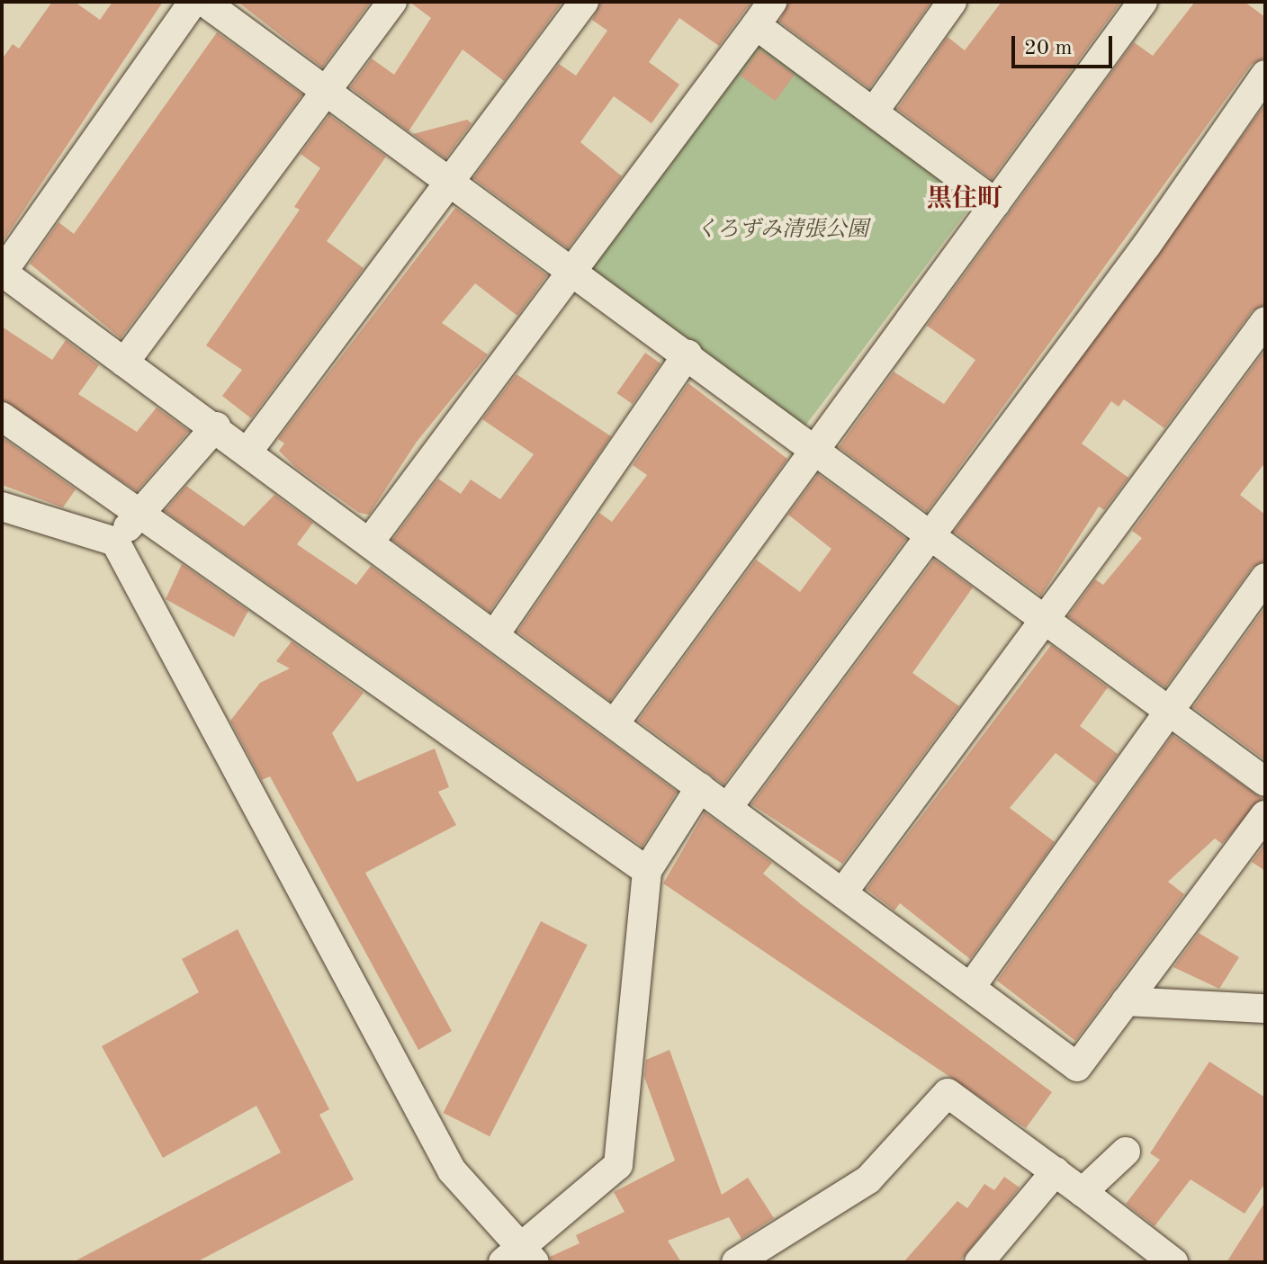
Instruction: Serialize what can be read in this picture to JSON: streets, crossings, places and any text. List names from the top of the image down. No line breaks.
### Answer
{"districts":["黒住町"],"parks":["くろずみ清張公園"],"scale_bar":"20 m"}
